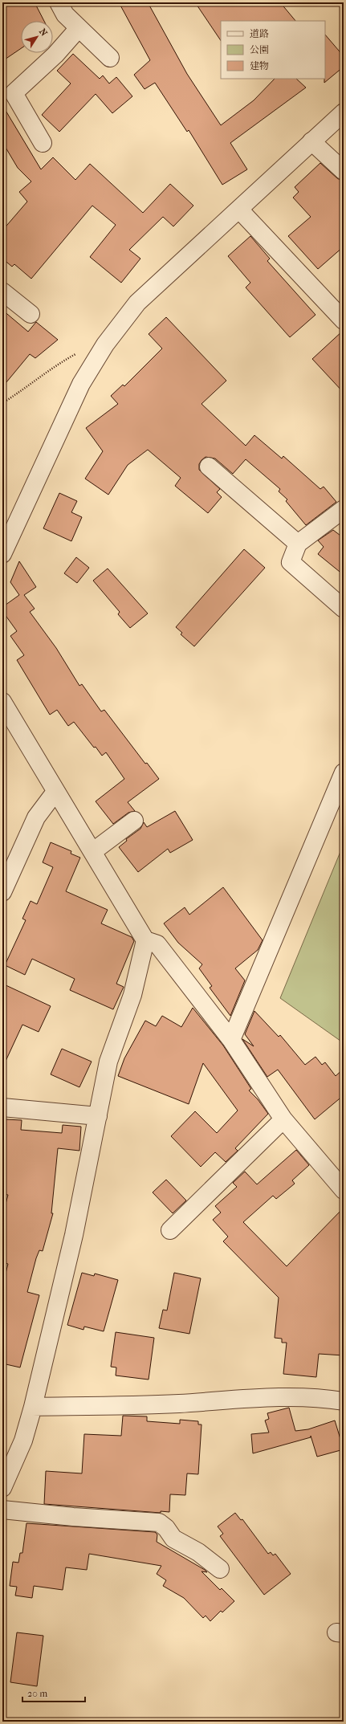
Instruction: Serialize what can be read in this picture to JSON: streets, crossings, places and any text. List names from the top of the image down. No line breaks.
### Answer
{"legend":["道路","公園","建物"],"scale_bar":"20 m","north":"top right"}
